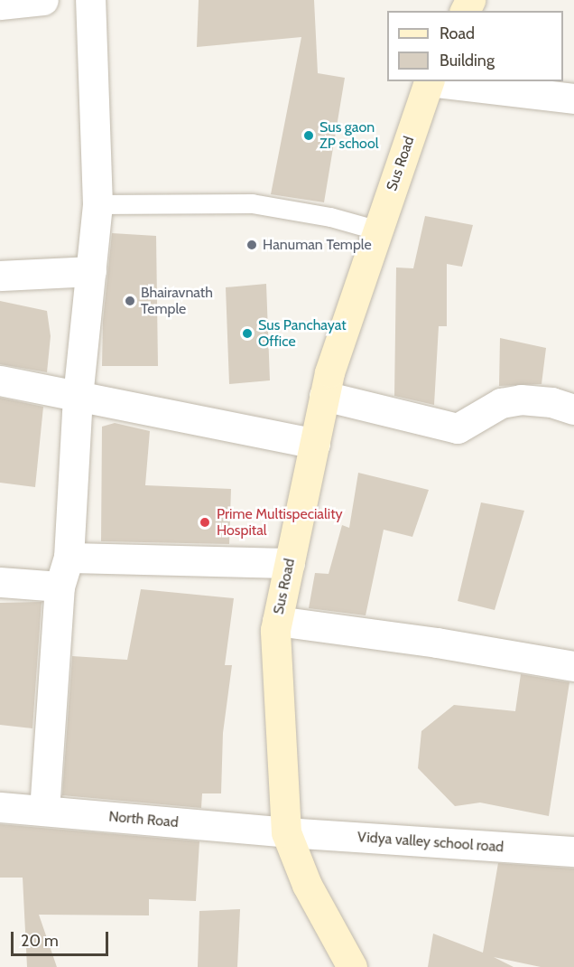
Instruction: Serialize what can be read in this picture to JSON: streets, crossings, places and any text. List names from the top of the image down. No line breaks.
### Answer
{"streets":{"main road":["Sus Road"],"street":["North Road","Vidya valley school road"]},"crossings":[["Sus Road","North Road"],["Sus Road","Vidya valley school road"],["North Road","Vidya valley school road"]],"places":["Sus gaon ZP school","Hanuman Temple","Bhairavnath Temple","Sus Panchayat Office","Prime Multispeciality Hospital"],"legend":["Road","Building"],"scale_bar":"20 m"}
